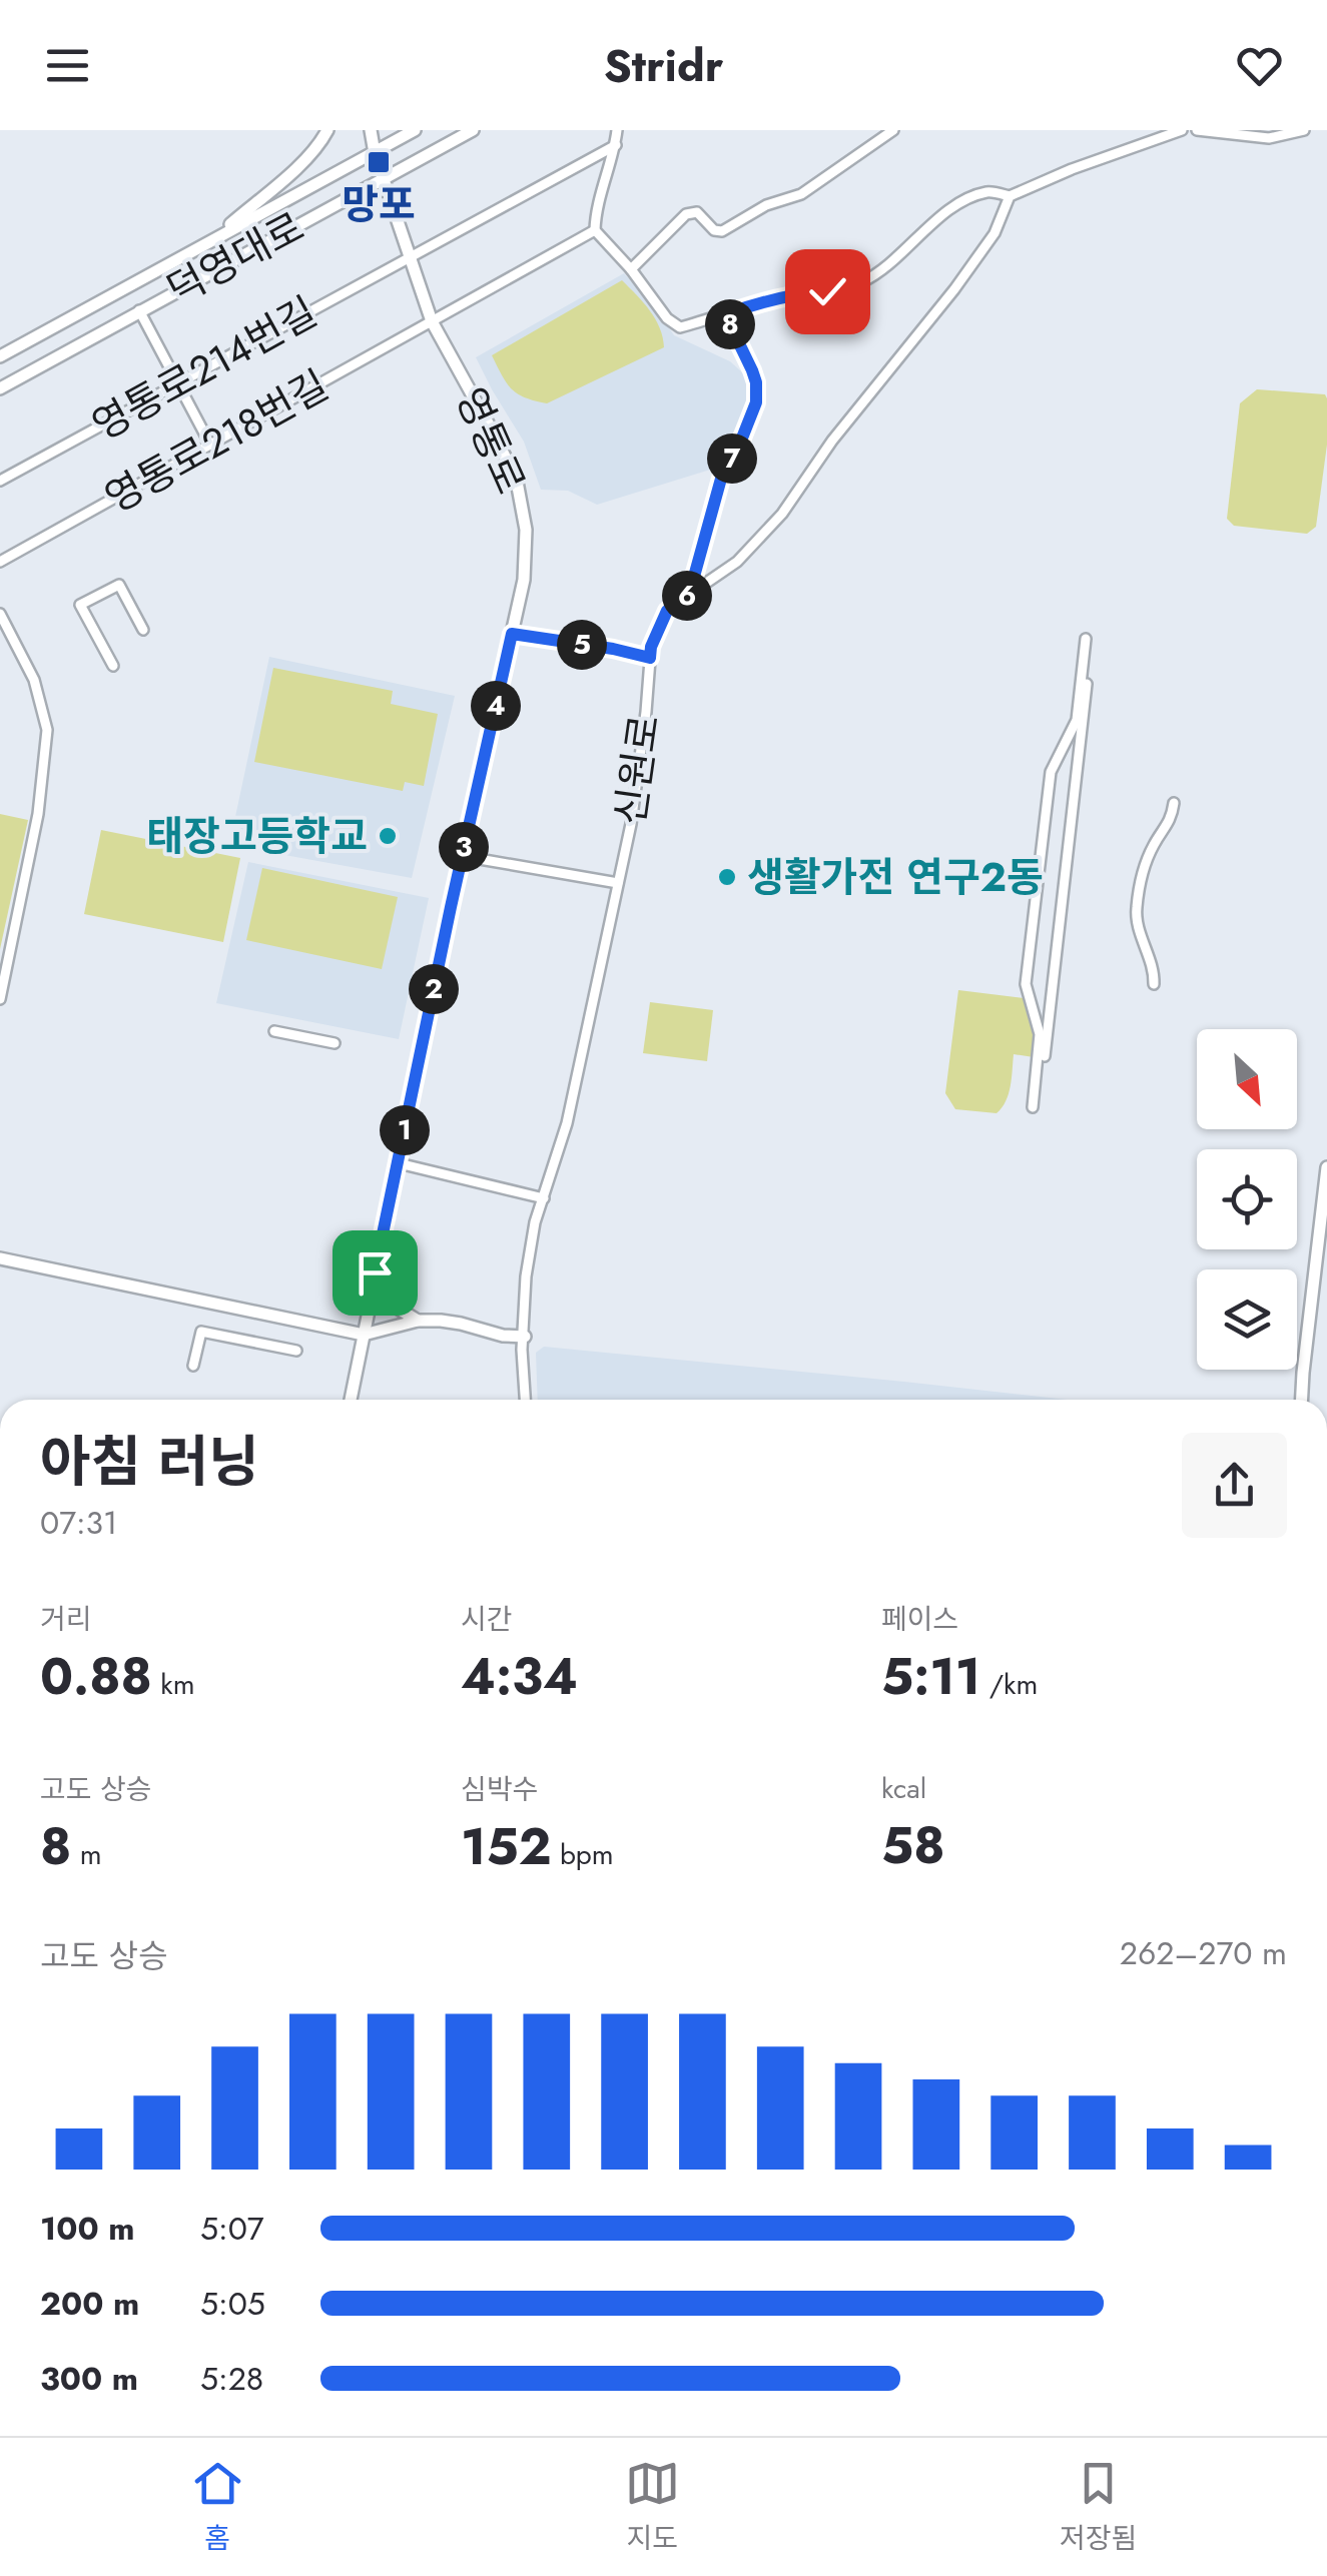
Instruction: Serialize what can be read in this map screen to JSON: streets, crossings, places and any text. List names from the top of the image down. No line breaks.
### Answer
{"streets":{"street":["덕영대로","영통로214번길","영통로","영통로218번길","신원로"]},"crossings":[["덕영대로","영통로"],["영통로214번길","영통로"],["영통로","영통로218번길"]],"places":{"transit":["망포"],"other":["태장고등학교","생활가전 연구2동"]},"north":"bottom right","page":{"header":"Stridr","pins":["8","7","6","5","4","3","2","1"],"heading":["아침 러닝","07:31"],"stats":[["거리","0.88 km"],["시간","4:34"],["페이스","5:11 /km"],["고도 상승","8 m"],["심박수","152 bpm"],["kcal","58"]],"chart":["고도 상승","262–270 m"],"list":[{"name":"100 m","note":"5:07"},{"name":"200 m","note":"5:05"},{"name":"300 m","note":"5:28"}],"tabs":["홈","지도","저장됨"]}}
